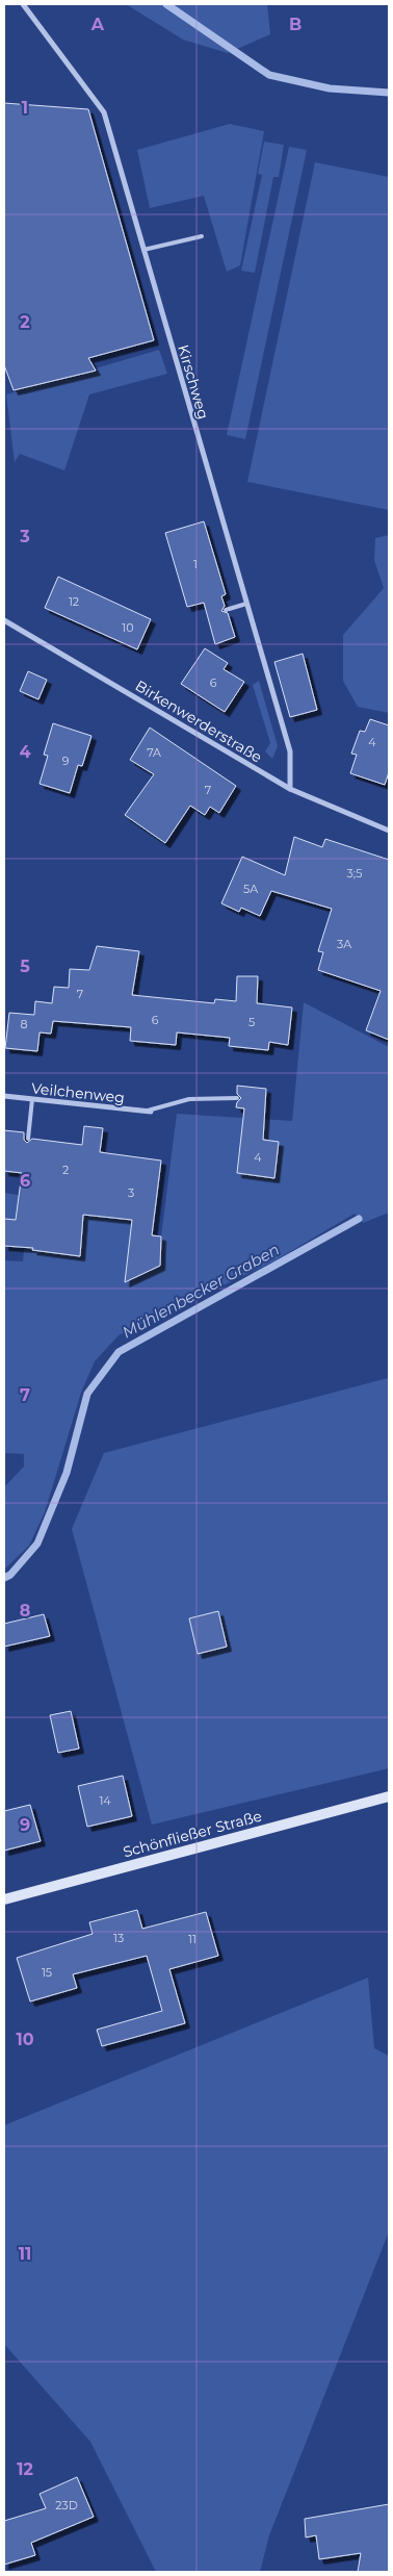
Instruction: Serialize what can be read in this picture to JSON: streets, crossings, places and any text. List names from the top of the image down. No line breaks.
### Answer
{"streets":{"main road":["Schönfließer Straße"],"street":["Kirschweg","Birkenwerderstraße","Veilchenweg"]},"crossings":[["Kirschweg","Birkenwerderstraße"]],"water":["Mühlenbecker Graben"],"house_numbers":["1","12","10","6","4","7A","9","7","3;5","5A","3A","7","6","5","8","4","2","3","14","13","11","15","23D"],"grid":{"columns":["A","B"],"rows":["1","2","3","4","5","6","7","8","9","10","11","12"]}}
